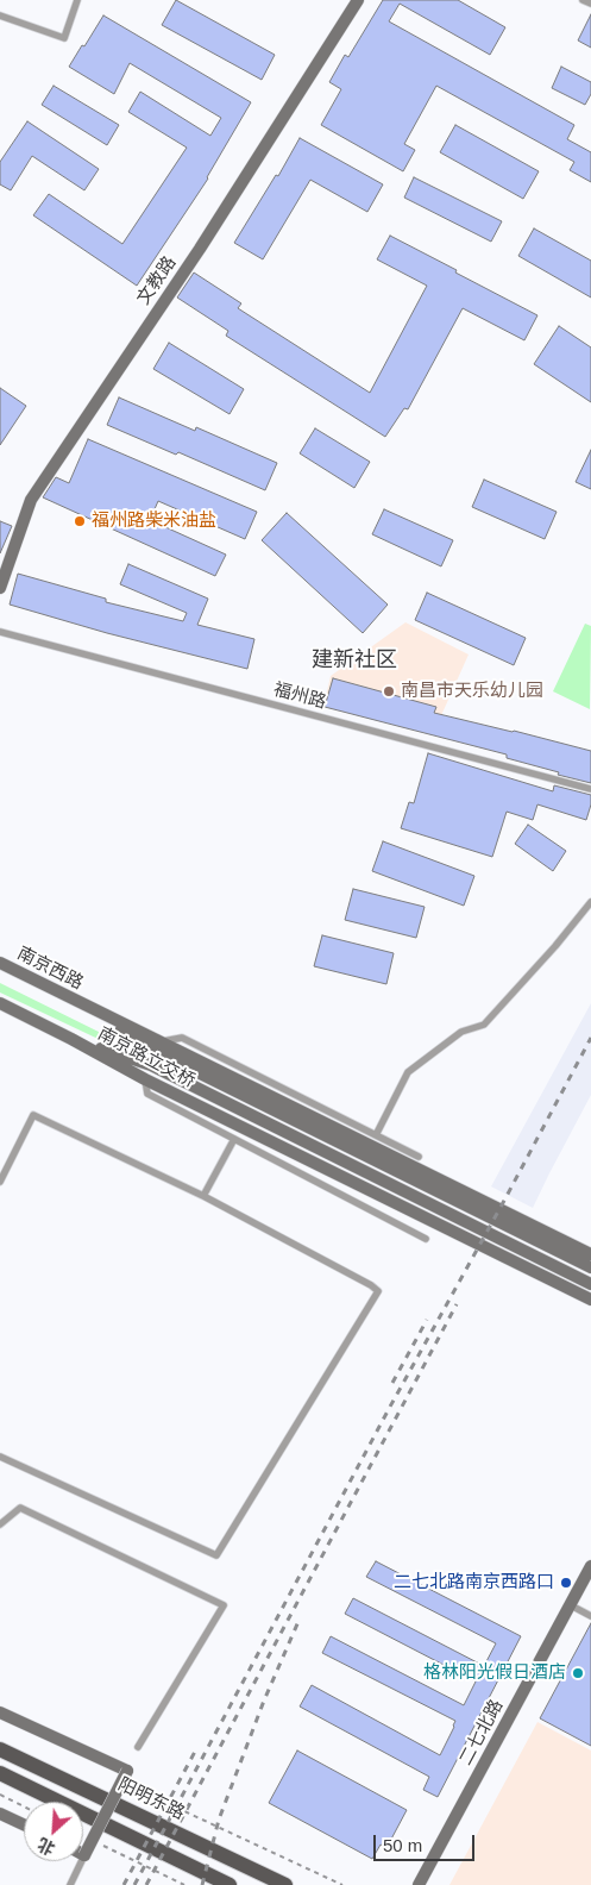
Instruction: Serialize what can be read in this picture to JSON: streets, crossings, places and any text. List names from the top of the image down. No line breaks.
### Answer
{"streets":{"main road":["文教路","南京西路","南京路立交桥","二七北路","阳明东路"],"lane":["福州路"]},"crossings":[["南京西路","南京路立交桥"]],"districts":["建新社区"],"places":["福州路柴米油盐","南昌市天乐幼儿园","二七北路南京西路口","格林阳光假日酒店"],"scale_bar":"50 m","north":"bottom left"}
